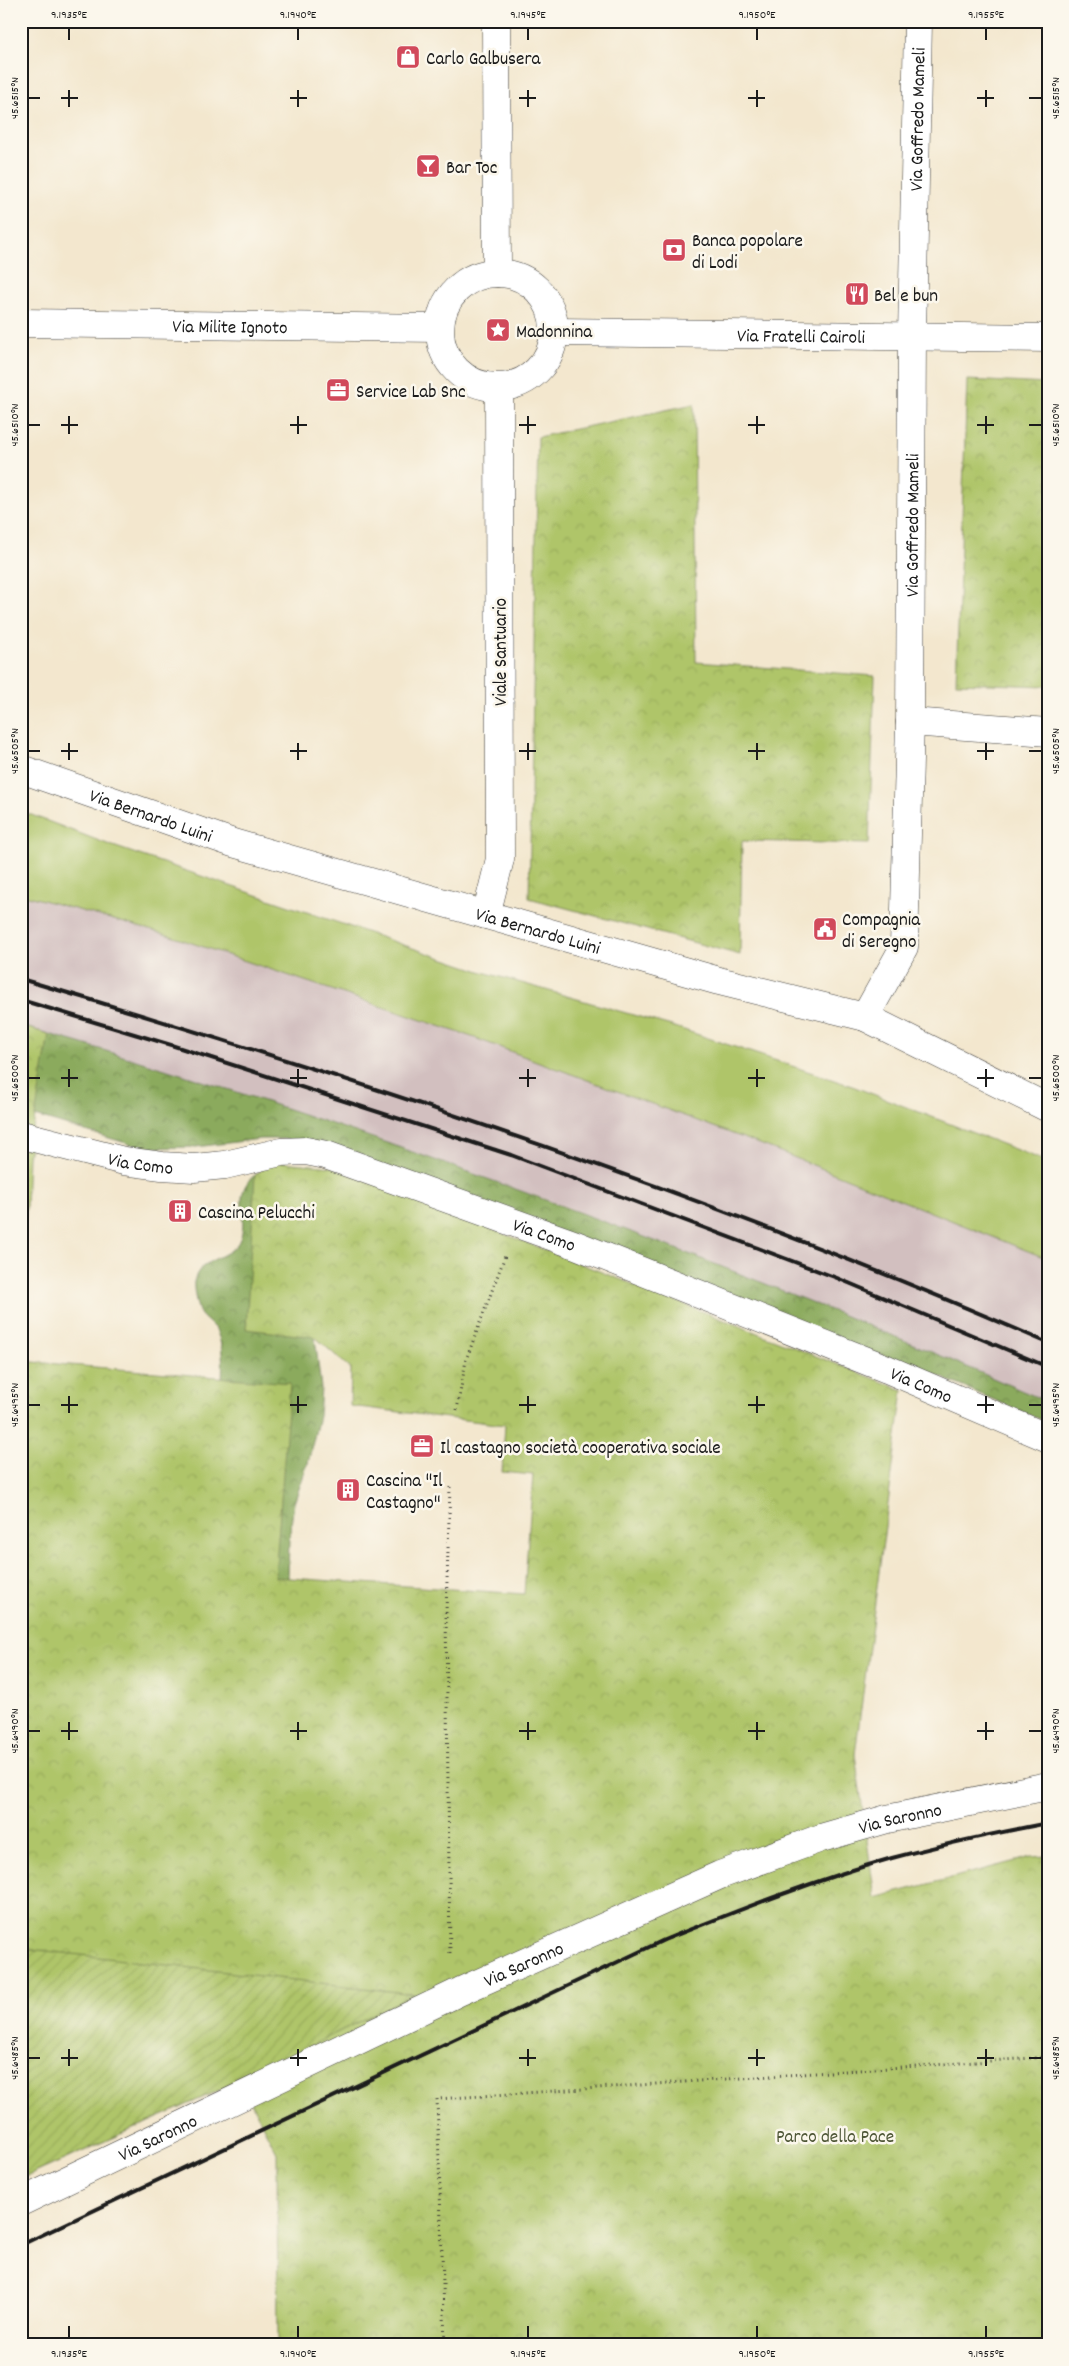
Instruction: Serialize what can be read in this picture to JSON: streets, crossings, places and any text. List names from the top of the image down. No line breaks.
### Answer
{"streets":{"street":["Via Goffredo Mameli","Via Milite Ignoto","Via Fratelli Cairoli","Viale Santuario","Via Bernardo Luini","Via Como","Via Saronno"]},"crossings":[["Via Goffredo Mameli","Via Fratelli Cairoli"],["Via Goffredo Mameli","Via Bernardo Luini"],["Via Milite Ignoto","Via Fratelli Cairoli"],["Via Milite Ignoto","Viale Santuario"],["Via Fratelli Cairoli","Viale Santuario"],["Viale Santuario","Via Bernardo Luini"]],"parks":["Parco della Pace"],"places":{"shop":["Carlo Galbusera"],"bar":["Bar Toc"],"bank":["Banca popolare di Lodi"],"restaurant":["Bel e bun"],"place":["Madonnina"],"office":["Service Lab Snc","Il castagno società cooperativa sociale"],"public building":["Compagnia di Seregno"],"building":["Cascina Pelucchi","Cascina \"Il Castagno\""]},"coordinates":["9.1935°E","9.1940°E","9.1945°E","9.1950°E","9.1955°E","45.6515°N","45.6510°N","45.6505°N","45.6500°N","45.6495°N","45.6490°N","45.6485°N"]}
